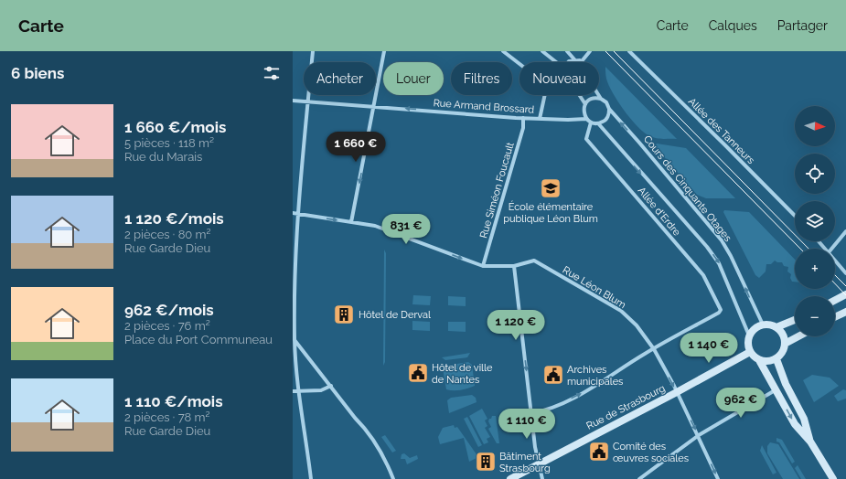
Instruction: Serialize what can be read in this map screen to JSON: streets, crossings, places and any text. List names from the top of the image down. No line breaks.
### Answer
{"streets":{"main road":["Rue de Strasbourg"],"street":["Rue Armand Brossard","Allée des Tanneurs","Cours des Cinquante Otages","Rue Siméon Foucault","Allée d'Erdre","Rue Léon Blum"]},"crossings":[["Rue Armand Brossard","Cours des Cinquante Otages"],["Rue Armand Brossard","Rue Siméon Foucault"],["Rue Armand Brossard","Allée d'Erdre"],["Cours des Cinquante Otages","Allée d'Erdre"],["Cours des Cinquante Otages","Rue de Strasbourg"],["Rue Siméon Foucault","Rue Léon Blum"],["Allée d'Erdre","Rue Léon Blum"],["Rue Léon Blum","Rue de Strasbourg"]],"one_way":["Rue Armand Brossard","Rue Léon Blum"],"places":{"school or university":["École élémentaire publique Léon Blum"],"building":["Hôtel de Derval","Bâtiment Strasbourg"],"public building":["Hôtel de ville de Nantes","Archives municipales","Comité des œuvres sociales"]},"north":"right","page":{"header":"Carte","nav":["Carte","Calques","Partager"],"heading":"6 biens","chip":["Acheter","Louer","Filtres","Nouveau"],"list":[{"name":"1 660 €/mois","note":"5 pièces · 118 m² · Rue du Marais"},{"name":"1 120 €/mois","note":"2 pièces · 80 m² · Rue Garde Dieu"},{"name":"962 €/mois","note":"2 pièces · 76 m² · Place du Port Communeau"},{"name":"1 110 €/mois","note":"2 pièces · 78 m² · Rue Garde Dieu"}],"map_buttons":["+","−"],"price":["1 660 €","831 €","1 120 €","1 140 €","962 €","1 110 €"]}}
